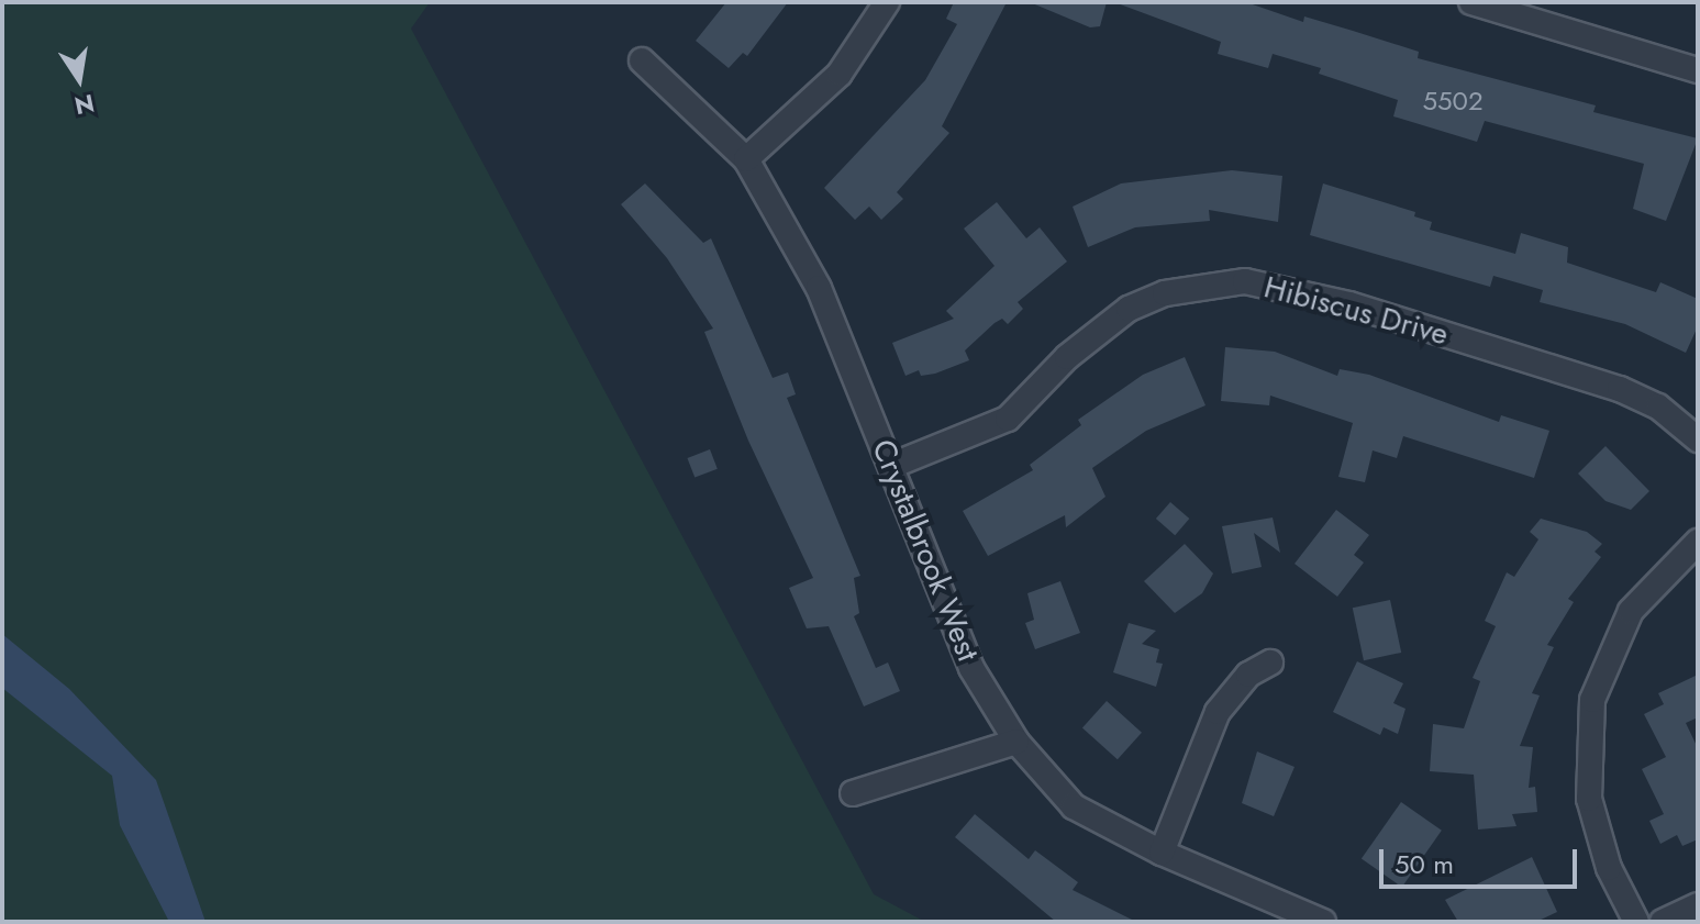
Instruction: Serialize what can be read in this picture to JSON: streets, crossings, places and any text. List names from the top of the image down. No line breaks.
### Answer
{"streets":{"street":["Hibiscus Drive","Crystalbrook West"]},"crossings":[["Hibiscus Drive","Crystalbrook West"]],"house_numbers":["5502"],"scale_bar":"50 m","north":"bottom"}
